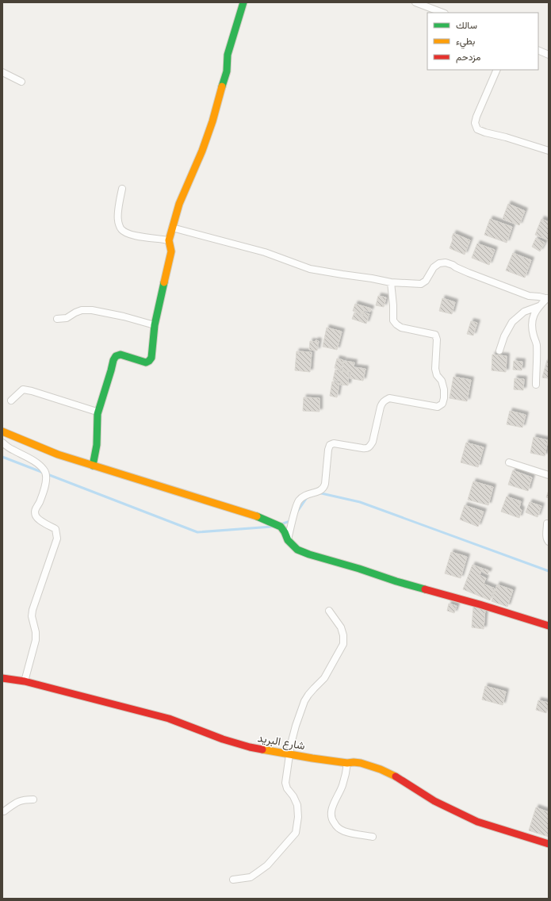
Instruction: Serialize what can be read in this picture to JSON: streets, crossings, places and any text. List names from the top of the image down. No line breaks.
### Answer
{"streets":{"street":["شارع البريد"]},"legend":["سالك","بطيء","مزدحم"]}
